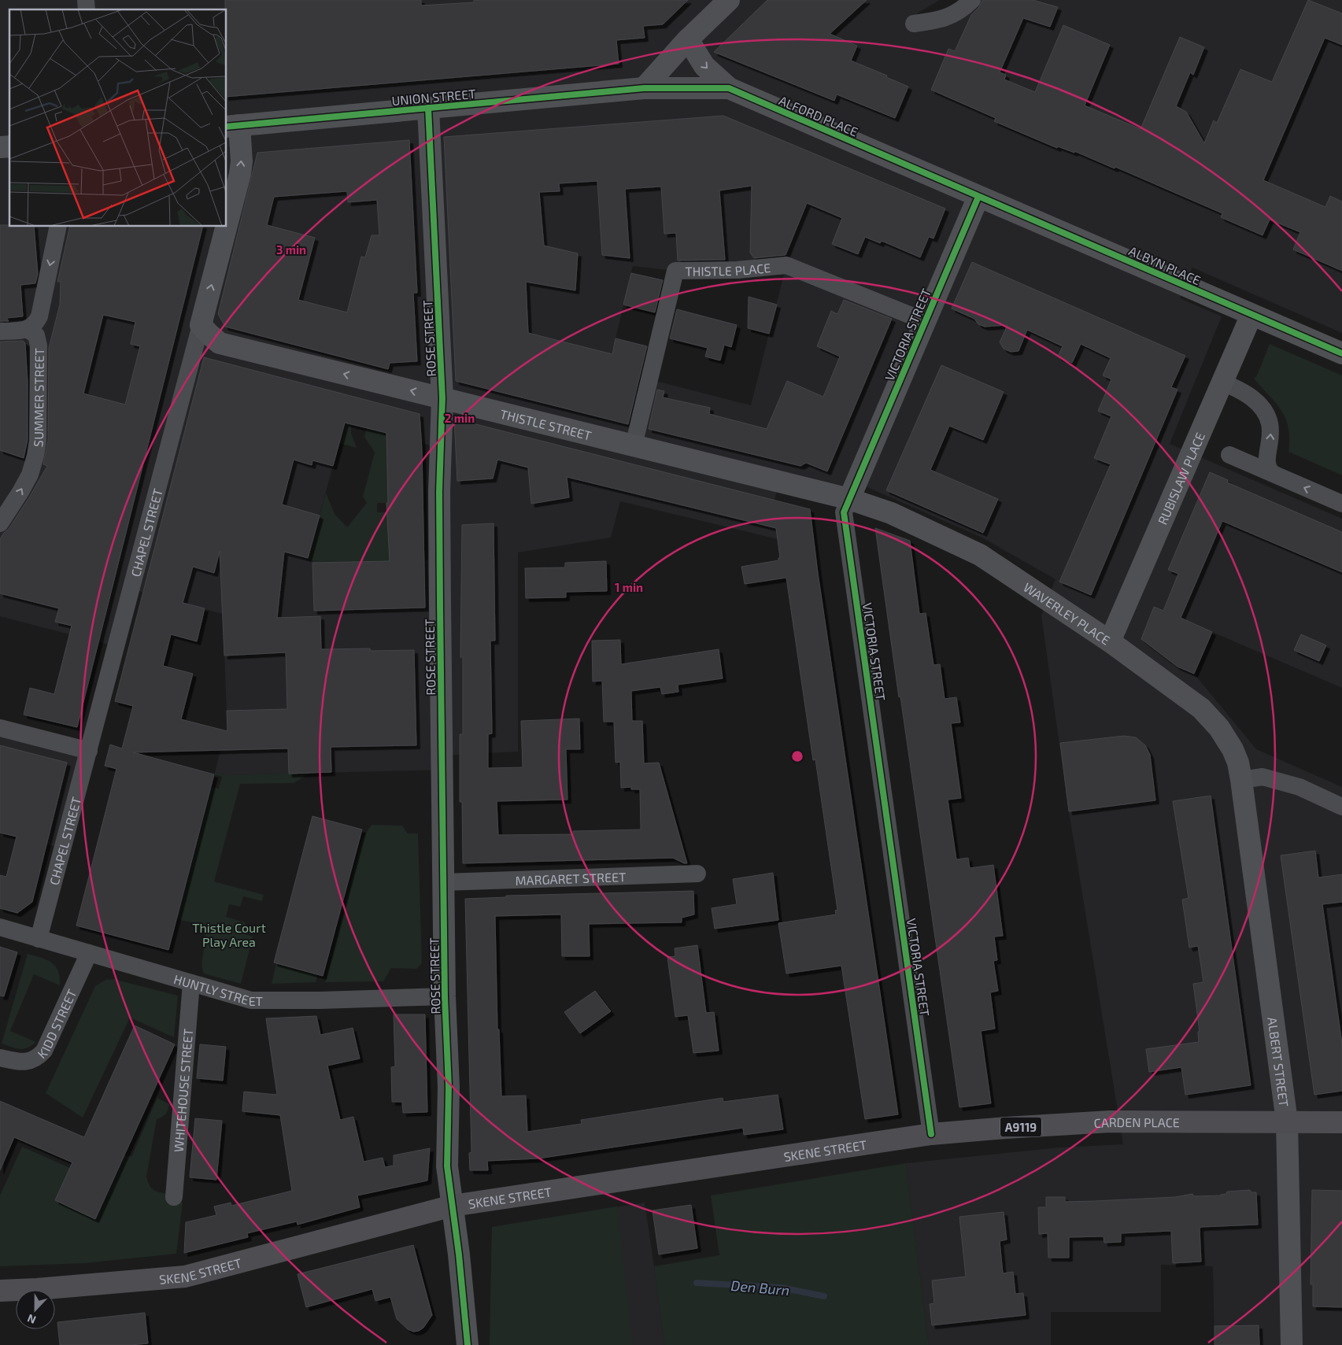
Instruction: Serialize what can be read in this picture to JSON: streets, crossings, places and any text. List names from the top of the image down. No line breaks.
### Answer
{"streets":{"main road":["CARDEN PLACE","A9119","SKENE STREET"],"street":["UNION STREET","ALFORD PLACE","ALBYN PLACE","THISTLE PLACE","VICTORIA STREET","ROSE STREET","SUMMER STREET","THISTLE STREET","RUBISLAW PLACE","CHAPEL STREET","WAVERLEY PLACE","MARGARET STREET","HUNTLY STREET","KIDD STREET","ALBERT STREET","WHITEHOUSE STREET"]},"crossings":[["UNION STREET","ALFORD PLACE"],["UNION STREET","ROSE STREET"],["UNION STREET","CHAPEL STREET"],["ALFORD PLACE","ALBYN PLACE"],["ALFORD PLACE","VICTORIA STREET"],["ALBYN PLACE","VICTORIA STREET"],["ALBYN PLACE","RUBISLAW PLACE"],["THISTLE PLACE","VICTORIA STREET"],["THISTLE PLACE","THISTLE STREET"],["VICTORIA STREET","THISTLE STREET"],["VICTORIA STREET","WAVERLEY PLACE"],["VICTORIA STREET","CARDEN PLACE"],["VICTORIA STREET","SKENE STREET"],["ROSE STREET","THISTLE STREET"],["ROSE STREET","MARGARET STREET"],["ROSE STREET","HUNTLY STREET"],["ROSE STREET","SKENE STREET"],["THISTLE STREET","CHAPEL STREET"],["THISTLE STREET","WAVERLEY PLACE"],["RUBISLAW PLACE","WAVERLEY PLACE"],["CHAPEL STREET","HUNTLY STREET"],["WAVERLEY PLACE","ALBERT STREET"],["HUNTLY STREET","KIDD STREET"],["HUNTLY STREET","WHITEHOUSE STREET"],["ALBERT STREET","CARDEN PLACE"],["CARDEN PLACE","SKENE STREET"]],"water":["Den Burn"],"parks":["Thistle Court Play Area"],"north":"bottom","rings":["3 min","2 min","1 min"]}
